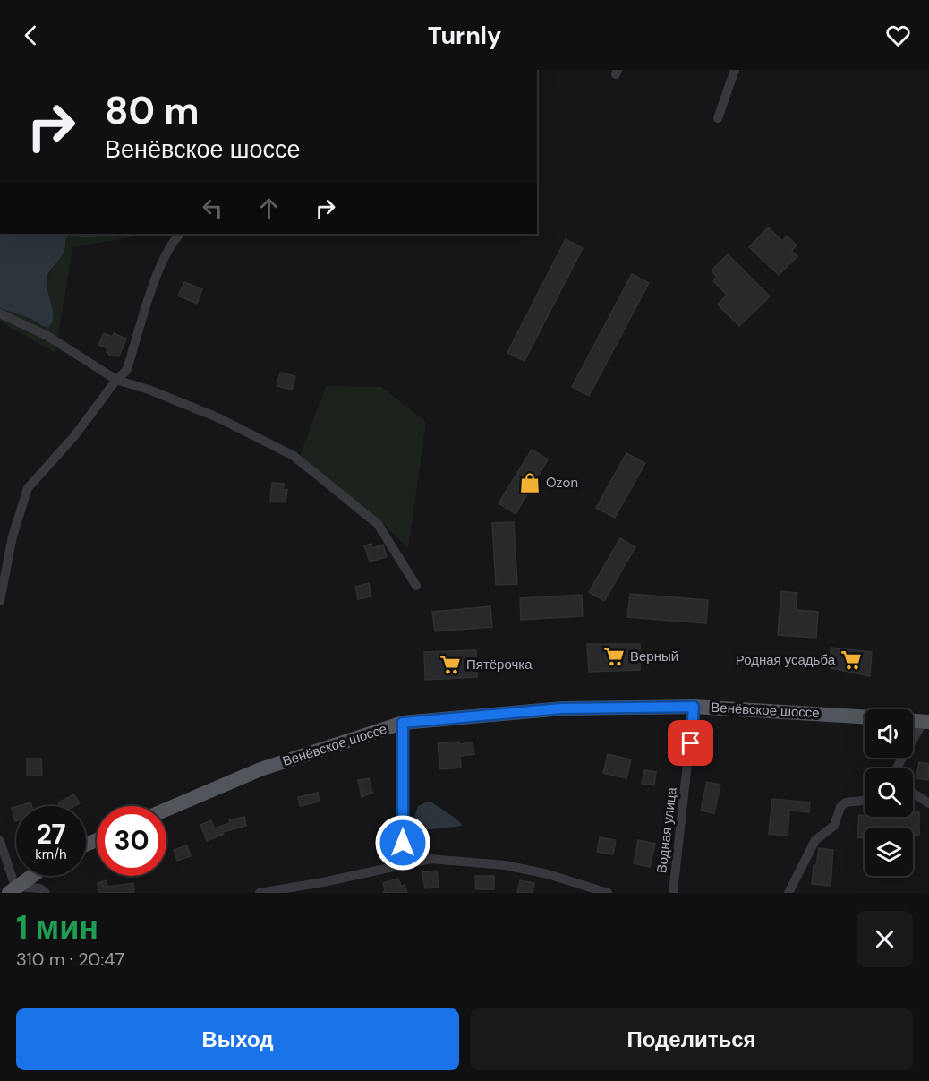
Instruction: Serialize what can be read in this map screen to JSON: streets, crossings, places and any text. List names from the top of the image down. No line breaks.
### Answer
{"streets":{"main road":["Венёвское шоссе"],"street":["Водная улица"]},"crossings":[["Венёвское шоссе","Водная улица"]],"places":{"shop":["Ozon"],"supermarket":["Верный","Родная усадьба","Пятёрочка"]},"page":{"header":"Turnly","turn":["80 m","Венёвское шоссе"],"speed":"27 km/h","limit":"30","heading":["1 мин","310 m · 20:47"],"buttons":["Выход","Поделиться"]}}
